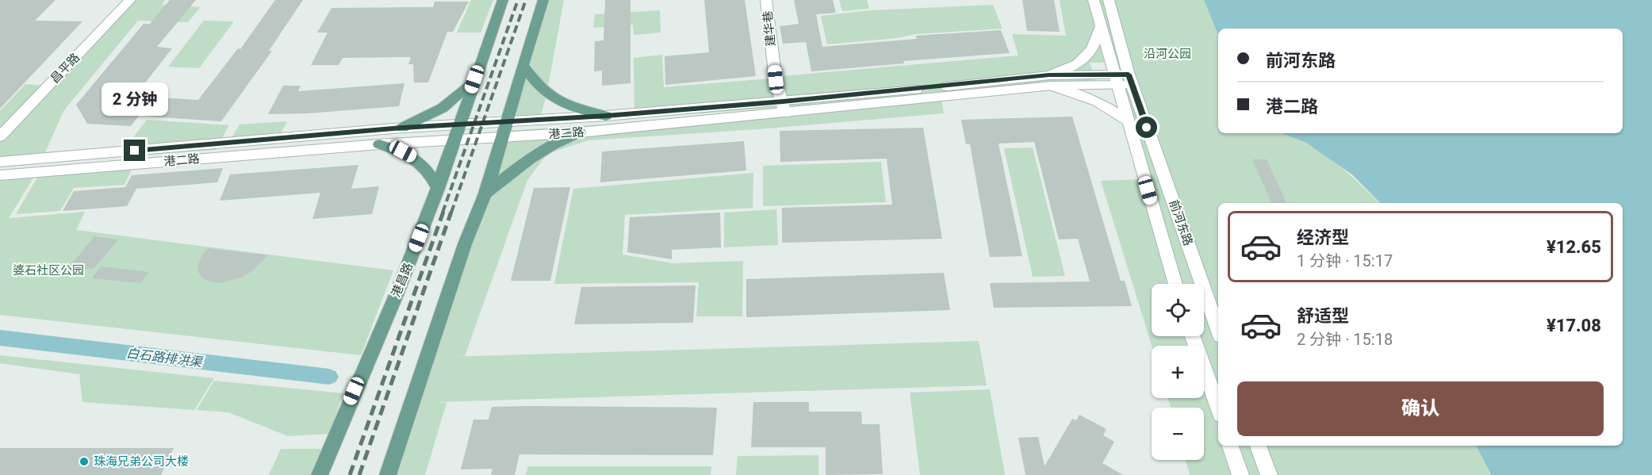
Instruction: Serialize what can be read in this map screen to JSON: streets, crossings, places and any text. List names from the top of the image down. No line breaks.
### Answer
{"streets":{"main road":["港昌路"],"street":["建华巷","昌平路","港二路","前河东路"]},"crossings":[["建华巷","港二路"],["港二路","前河东路"],["港二路","港昌路"]],"water":["白石路排洪渠"],"parks":["沿河公园","婆石社区公园"],"places":["珠海兄弟公司大楼"],"page":{"banner":["前河东路","港二路"],"bubble":"2 分钟","list":[{"name":"经济型","note":"1 分钟 · 15:17","value":"¥12.65"},{"name":"舒适型","note":"2 分钟 · 15:18","value":"¥17.08"}],"map_buttons":["+","−"],"buttons":"确认"}}
